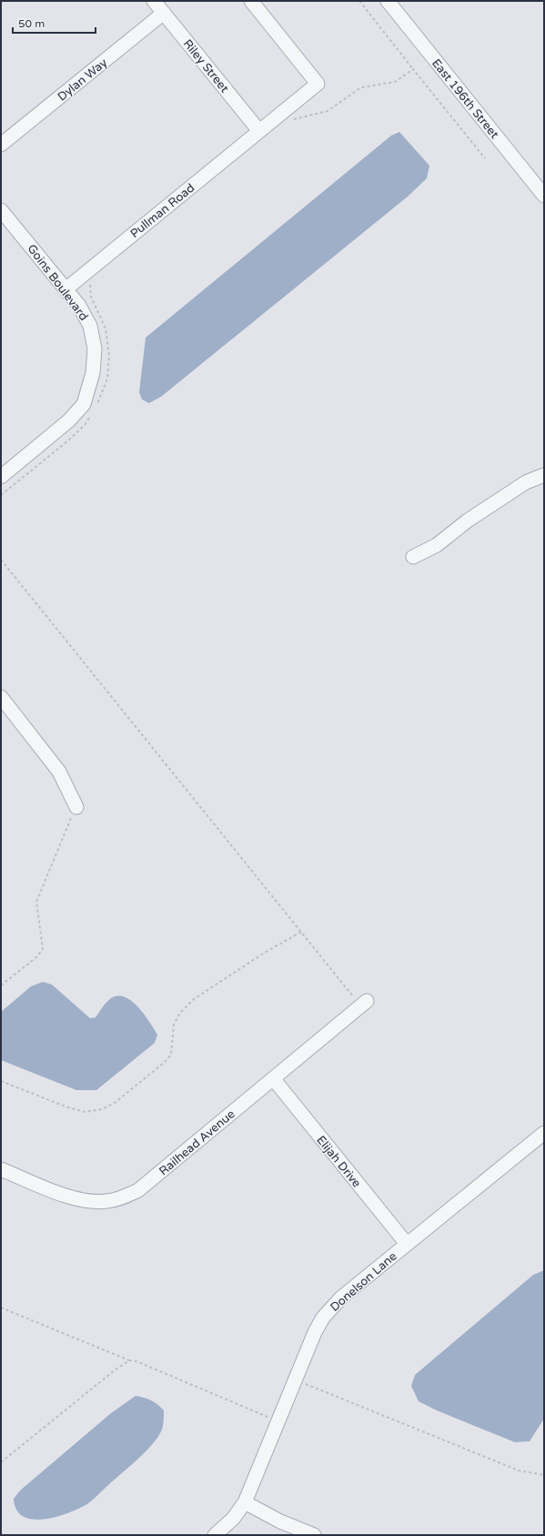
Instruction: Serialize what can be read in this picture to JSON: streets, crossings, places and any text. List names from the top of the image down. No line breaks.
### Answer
{"streets":{"street":["Riley Street","Dylan Way","East 196th Street","Pullman Road","Goins Boulevard","Railhead Avenue","Elijah Drive","Donelson Lane"]},"crossings":[["Riley Street","Dylan Way"],["Riley Street","Pullman Road"],["Pullman Road","Goins Boulevard"],["Railhead Avenue","Elijah Drive"],["Elijah Drive","Donelson Lane"]],"scale_bar":"50 m"}
